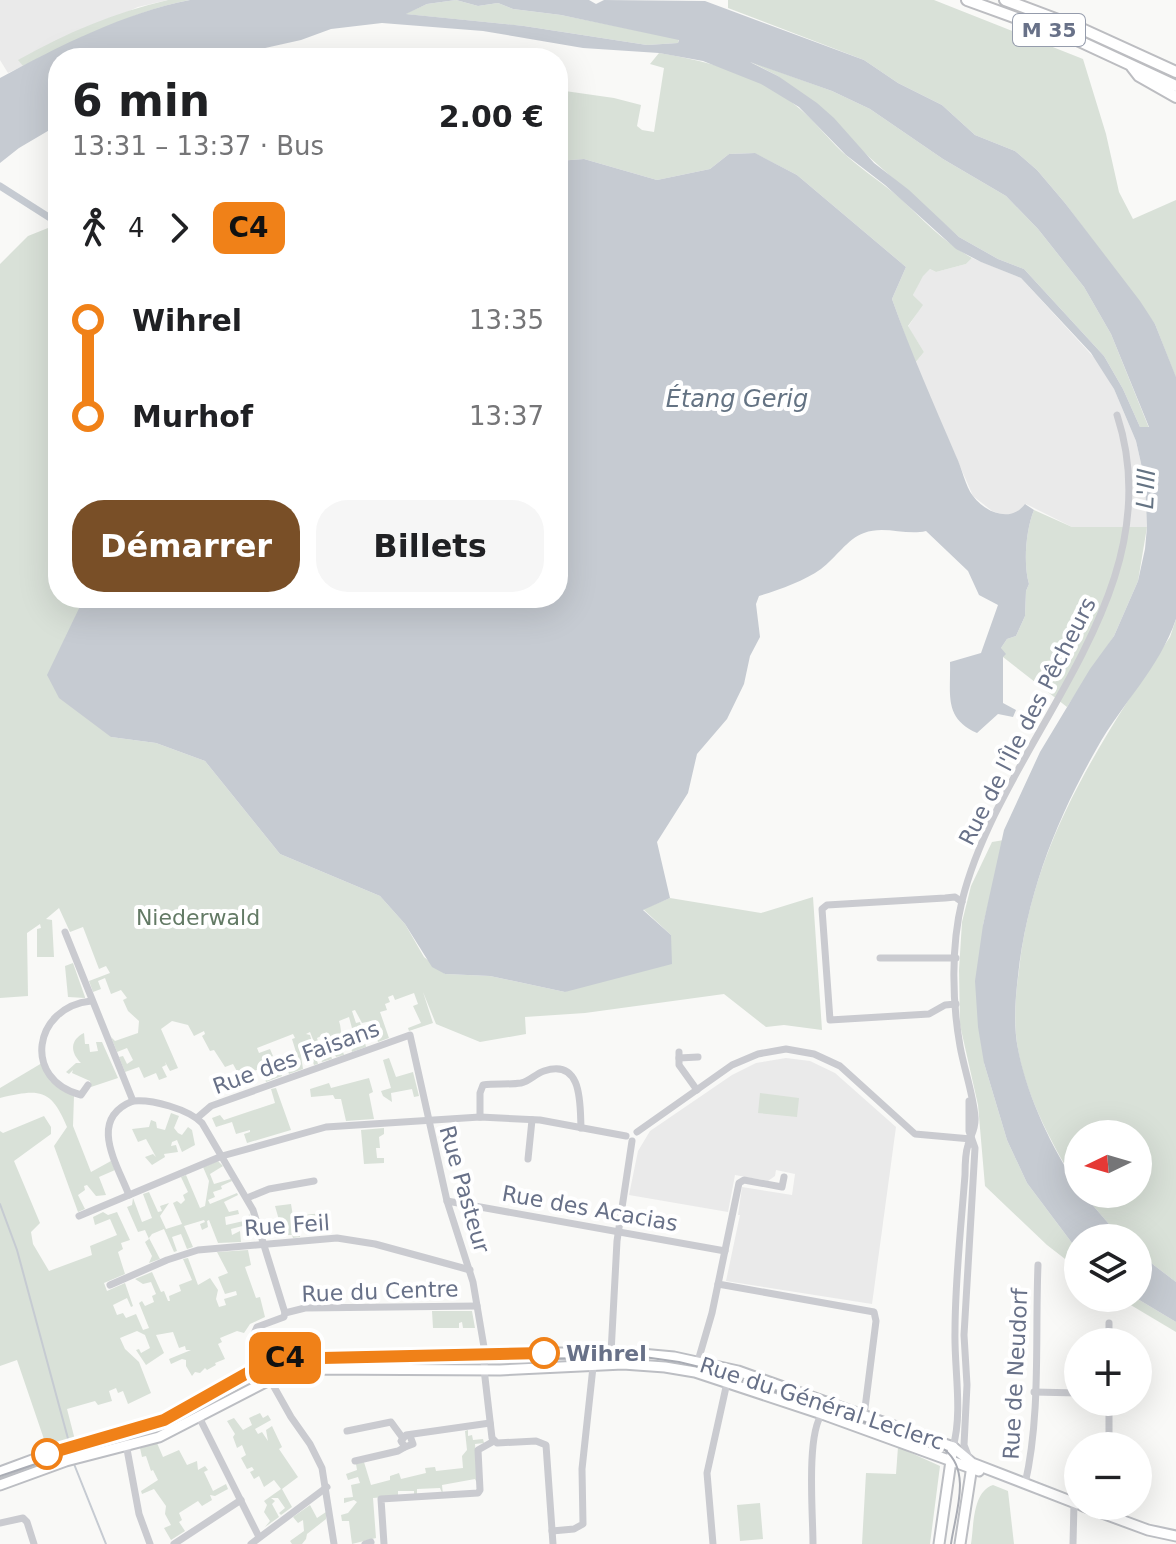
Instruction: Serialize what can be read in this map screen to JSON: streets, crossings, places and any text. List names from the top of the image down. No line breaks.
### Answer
{"streets":{"highway":["M 35"],"main road":["Rue du Général Leclerc"],"street":["Rue de l'Île des Pêcheurs","Rue des Faisans","Rue Pasteur","Rue des Acacias","Rue Feil","Rue du Centre","Rue de Neudorf"]},"crossings":[["Rue de l'Île des Pêcheurs","Rue du Général Leclerc"],["Rue des Faisans","Rue Pasteur"],["Rue Pasteur","Rue des Acacias"],["Rue Pasteur","Rue Feil"],["Rue Pasteur","Rue du Centre"],["Rue Pasteur","Rue du Général Leclerc"],["Rue de Neudorf","Rue du Général Leclerc"]],"water":["Étang Gerig","L'Ill"],"parks":["Niederwald"],"places":["Wihrel"],"lines":["bus line C4"],"north":"left","page":{"on_map":"C4","heading":["6 min","13:31 – 13:37 · Bus","2.00 €"],"legs":["4","C4"],"list":[{"name":"Wihrel","value":"13:35"},{"name":"Murhof","value":"13:37"}],"buttons":["Démarrer","Billets"],"map_buttons":["+","−"]}}
